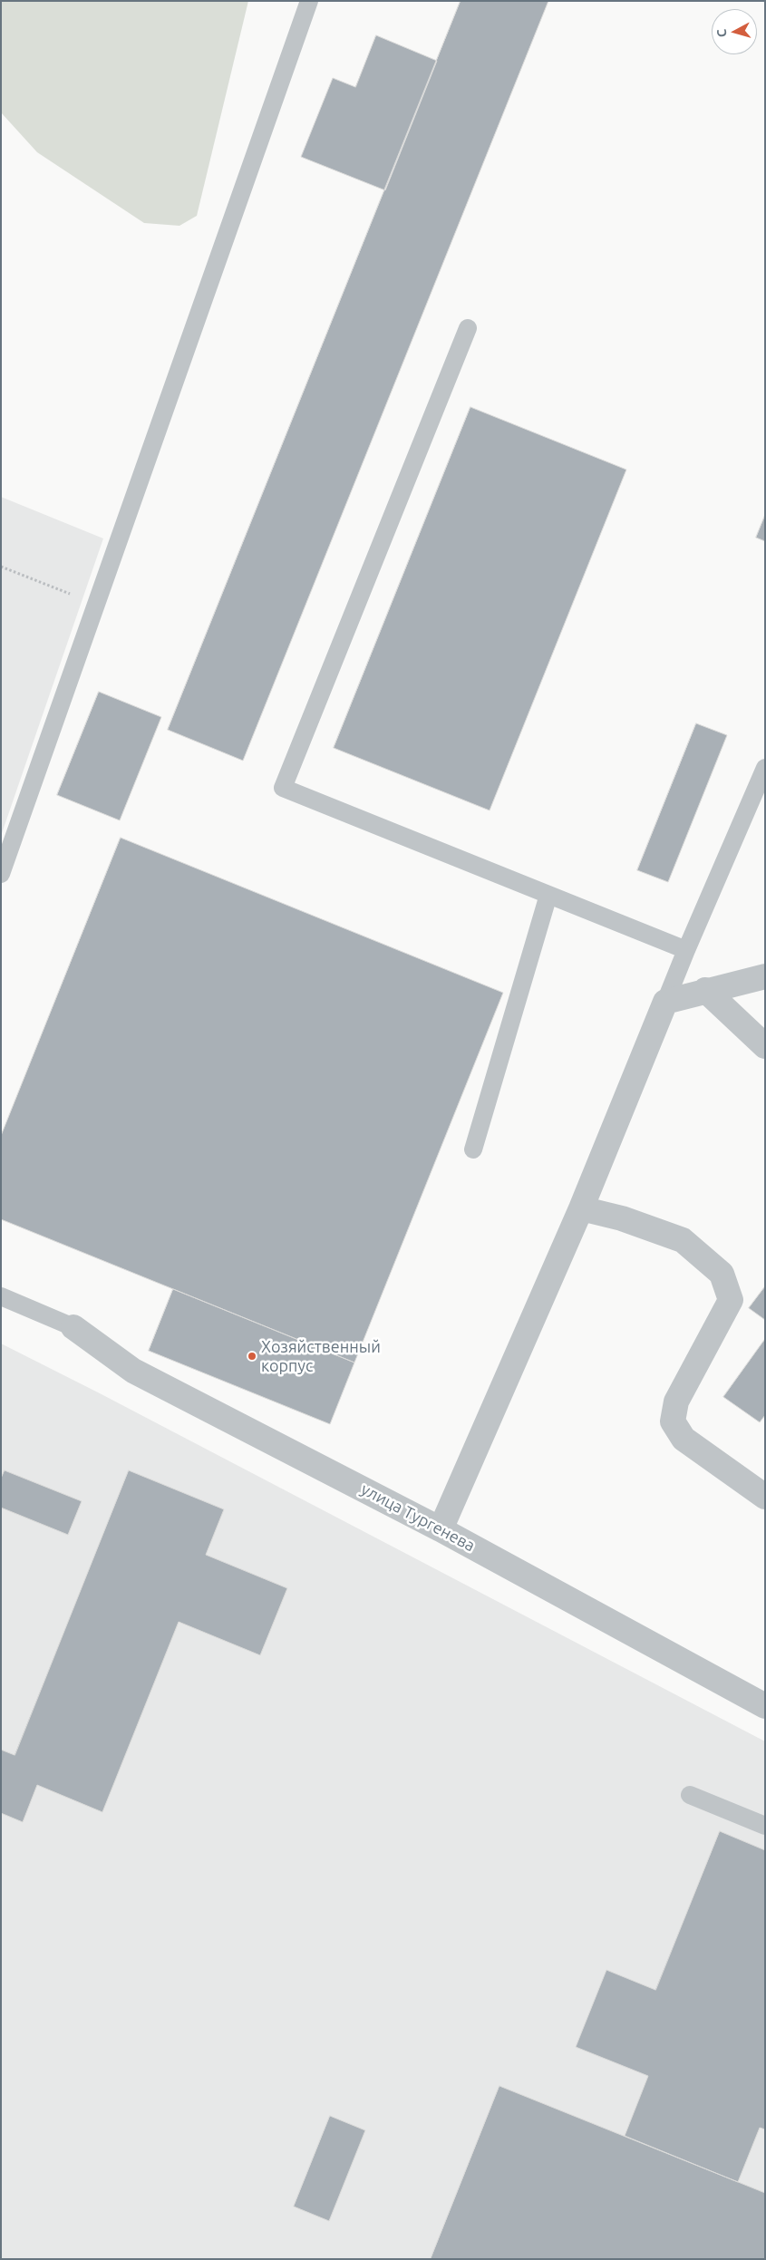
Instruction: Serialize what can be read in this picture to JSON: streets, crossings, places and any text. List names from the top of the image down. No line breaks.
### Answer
{"streets":{"street":["улица Тургенева"]},"places":["Хозяйственный корпус"],"north":"left"}
